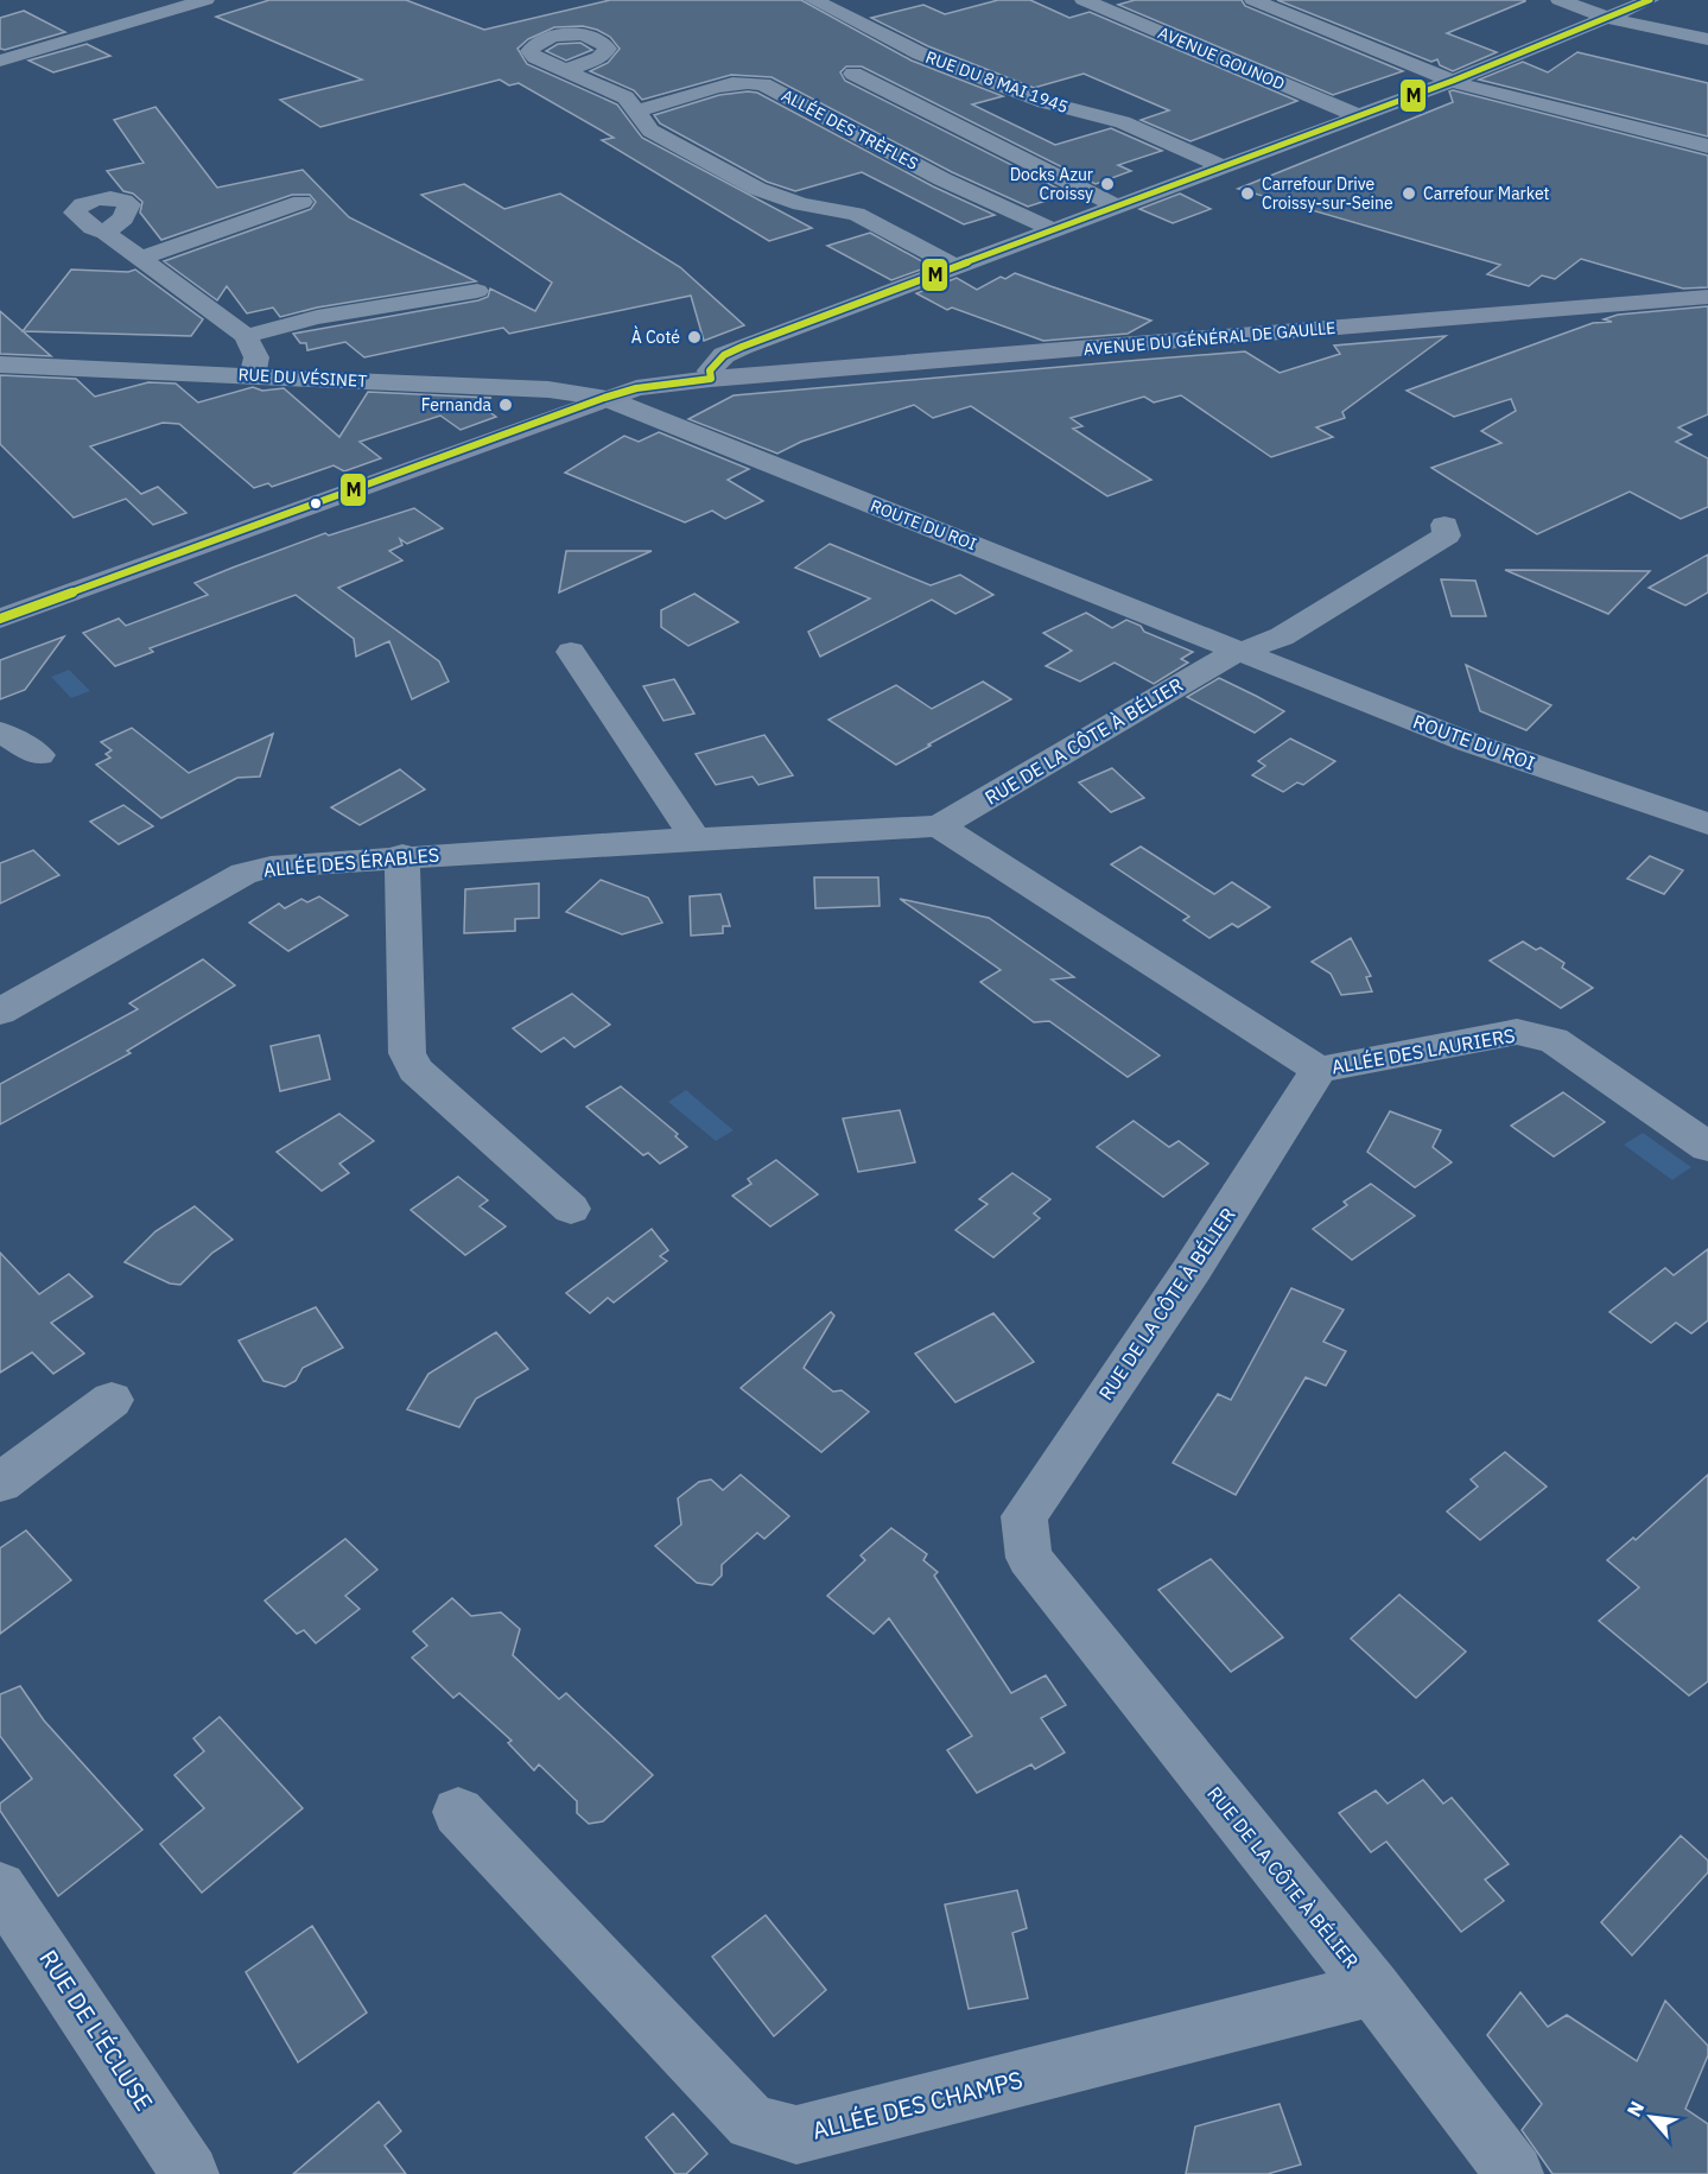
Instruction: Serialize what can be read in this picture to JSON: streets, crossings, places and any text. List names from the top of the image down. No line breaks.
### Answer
{"streets":{"main road":["AVENUE DU GÉNÉRAL DE GAULLE"],"street":["AVENUE GOUNOD","RUE DU 8 MAI 1945","ALLÉE DES TRÈFLES","RUE DU VÉSINET","ROUTE DU ROI","RUE DE LA CÔTE À BÉLIER","ALLÉE DES ÉRABLES","ALLÉE DES LAURIERS","RUE DE L'ÉCLUSE","ALLÉE DES CHAMPS"]},"crossings":[["AVENUE DU GÉNÉRAL DE GAULLE","RUE DU VÉSINET"],["AVENUE DU GÉNÉRAL DE GAULLE","ROUTE DU ROI"],["RUE DU VÉSINET","ROUTE DU ROI"],["ROUTE DU ROI","RUE DE LA CÔTE À BÉLIER"],["RUE DE LA CÔTE À BÉLIER","ALLÉE DES ÉRABLES"],["RUE DE LA CÔTE À BÉLIER","ALLÉE DES LAURIERS"],["RUE DE LA CÔTE À BÉLIER","ALLÉE DES CHAMPS"]],"places":["Docks Azur Croissy","Carrefour Drive Croissy-sur-Seine","Carrefour Market","À Coté","Fernanda"],"lines":["transit line M"],"north":"top left"}
